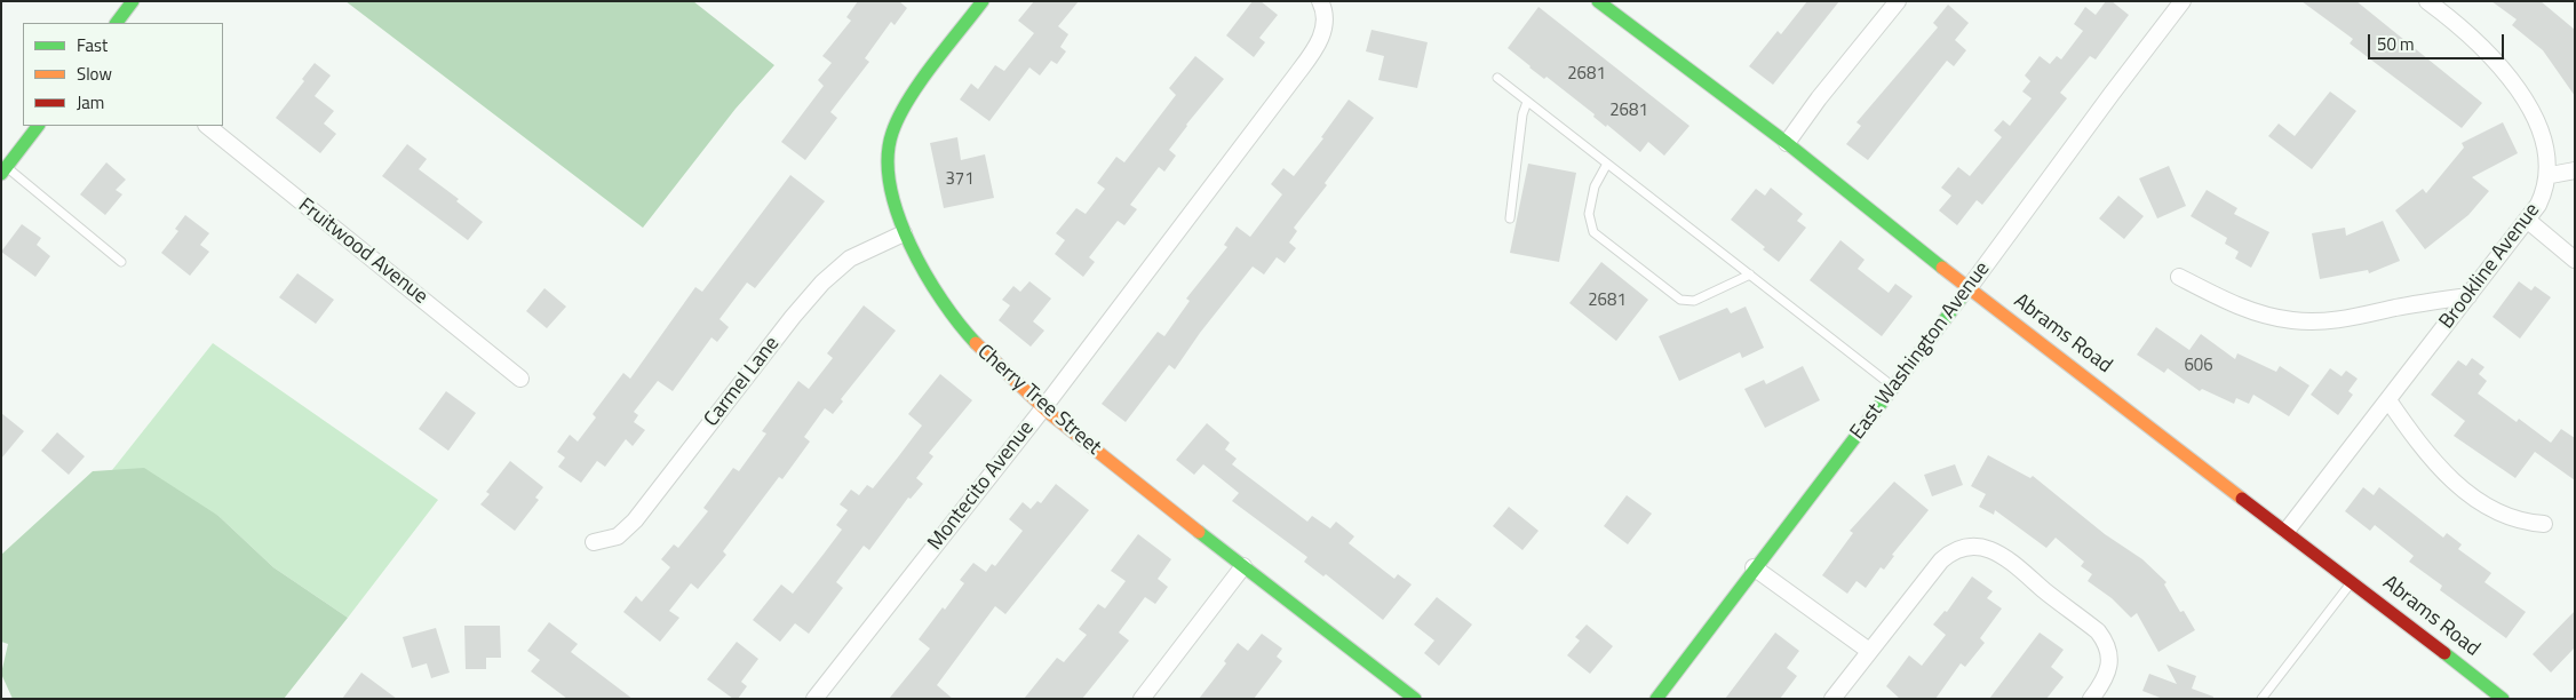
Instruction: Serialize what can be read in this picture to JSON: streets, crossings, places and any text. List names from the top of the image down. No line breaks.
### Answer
{"streets":{"street":["Fruitwood Avenue","Brookline Avenue","Abrams Road","East Washington Avenue","Carmel Lane","Cherry Tree Street","Montecito Avenue"]},"crossings":[["Brookline Avenue","Abrams Road"],["Abrams Road","East Washington Avenue"],["Carmel Lane","Cherry Tree Street"],["Cherry Tree Street","Montecito Avenue"]],"house_numbers":["2681","2681","371","2681","606"],"legend":["Fast","Slow","Jam"],"scale_bar":"50 m"}
